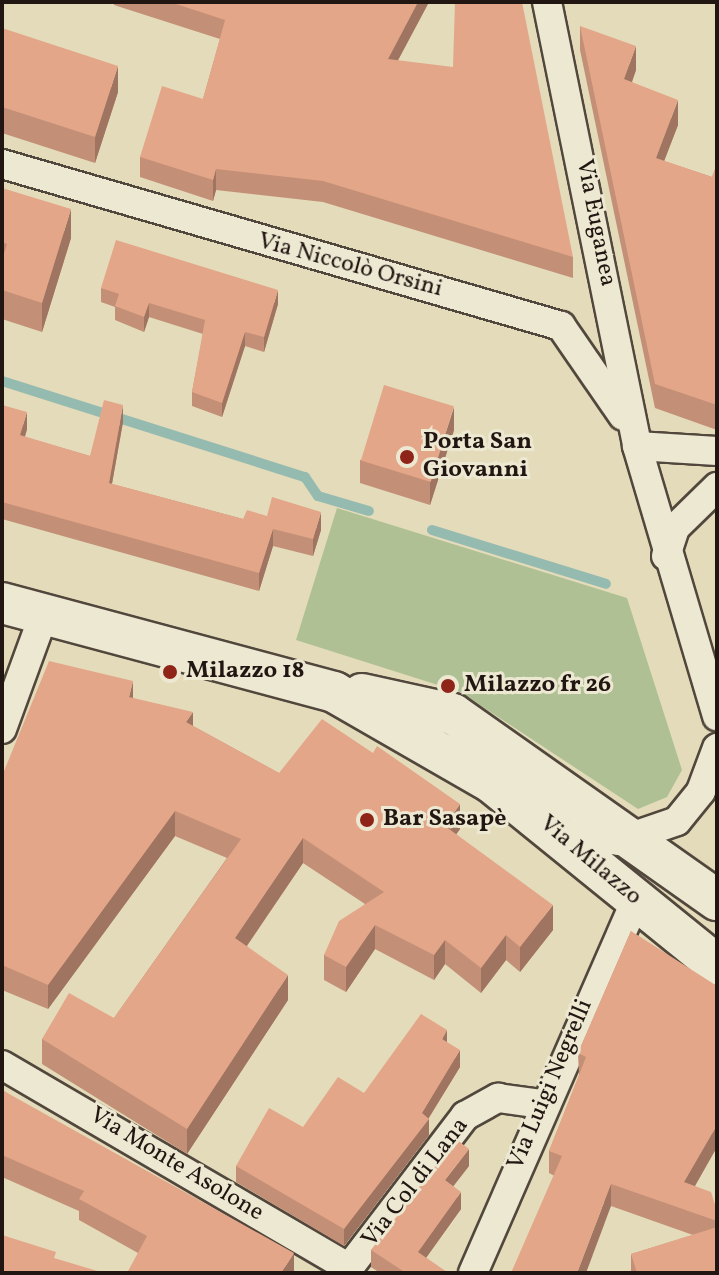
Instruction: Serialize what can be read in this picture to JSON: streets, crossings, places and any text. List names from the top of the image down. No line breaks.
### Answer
{"streets":{"main road":["Via Milazzo"],"street":["Via Euganea","Via Niccolò Orsini","Via Luigi Negrelli","Via Monte Asolone","Via Col di Lana"]},"crossings":[["Via Euganea","Via Niccolò Orsini"],["Via Milazzo","Via Luigi Negrelli"],["Via Luigi Negrelli","Via Col di Lana"],["Via Monte Asolone","Via Col di Lana"]],"places":["Porta San Giovanni","Milazzo 18","Milazzo fr 26","Bar Sasapè"]}
